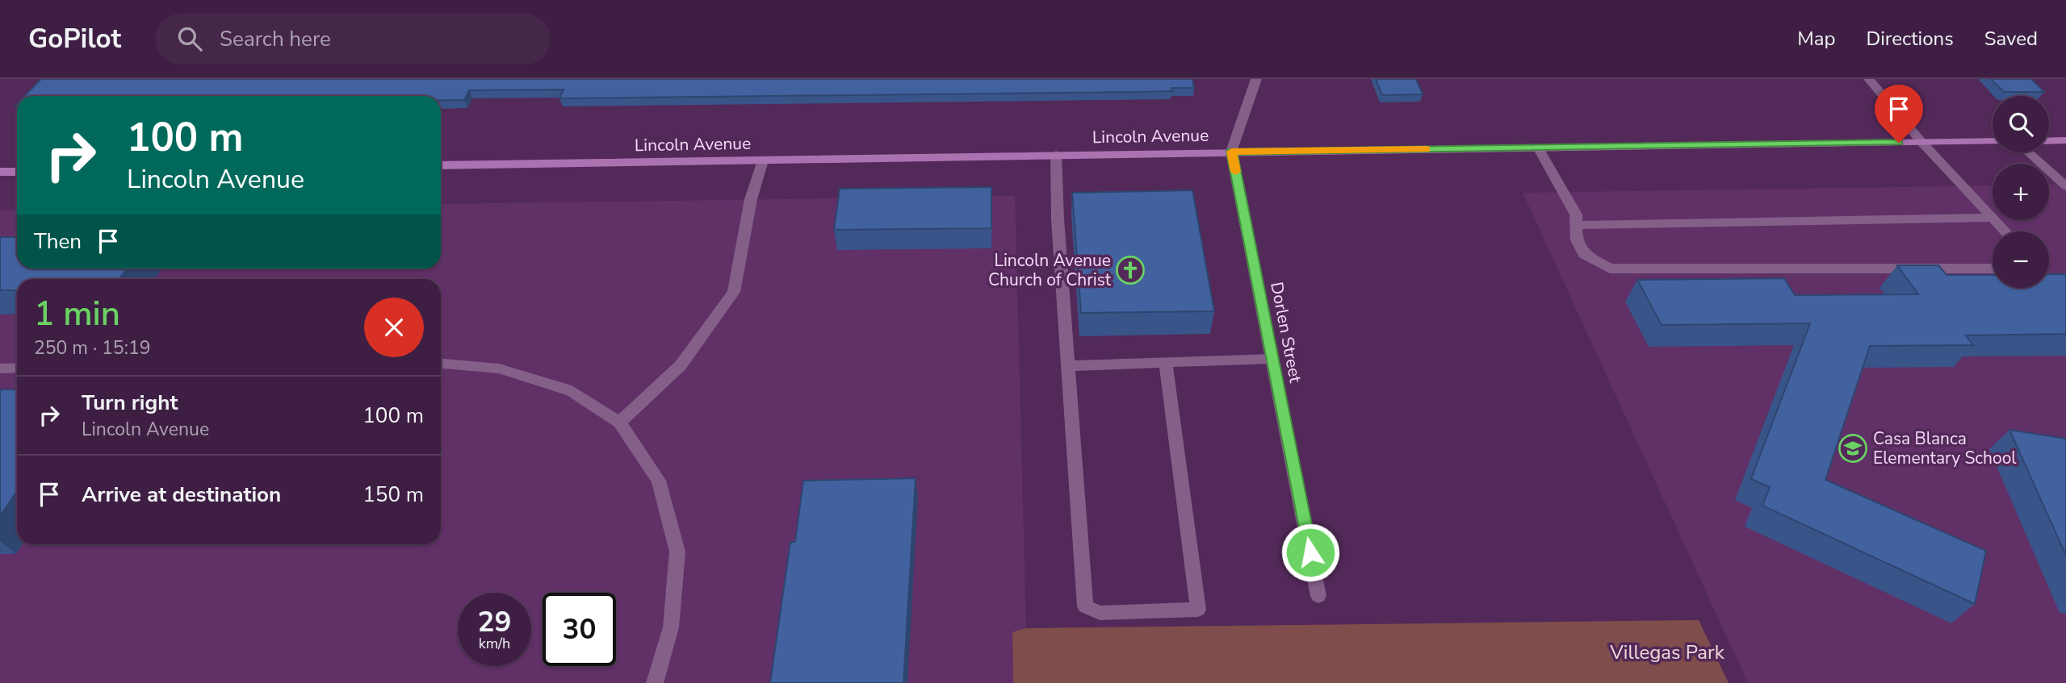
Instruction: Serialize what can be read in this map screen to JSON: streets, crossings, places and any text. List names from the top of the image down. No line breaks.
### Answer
{"streets":{"street":["Lincoln Avenue","Dorlen Street"]},"crossings":[["Lincoln Avenue","Dorlen Street"]],"parks":["Villegas Park"],"places":{"church":["Lincoln Avenue Church of Christ"],"school or university":["Casa Blanca Elementary School"]},"page":{"header":"GoPilot","search":"Search here","nav":["Map","Directions","Saved"],"map_buttons":["+","−"],"turn":["100 m","Lincoln Avenue"],"then":"Then","heading":["1 min","250 m · 15:19"],"list":[{"name":"Turn right","note":"Lincoln Avenue","value":"100 m"},{"name":"Arrive at destination","value":"150 m"}],"speed":"29 km/h","limit":"30"}}
